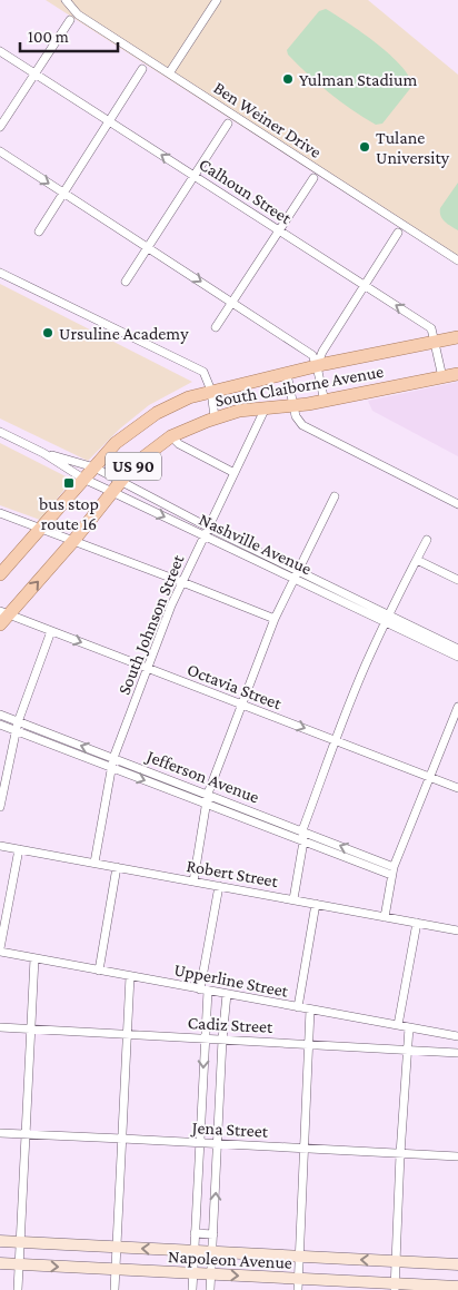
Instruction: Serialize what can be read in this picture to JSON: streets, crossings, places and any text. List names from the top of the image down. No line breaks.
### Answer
{"streets":{"main road":["South Claiborne Avenue","US 90","Napoleon Avenue"],"street":["Ben Weiner Drive","Calhoun Street","Nashville Avenue","South Johnson Street","Octavia Street","Jefferson Avenue","Robert Street","Upperline Street","Cadiz Street","Jena Street"]},"crossings":[["Calhoun Street","South Claiborne Avenue"],["South Claiborne Avenue","Nashville Avenue"],["South Claiborne Avenue","South Johnson Street"],["South Claiborne Avenue","Octavia Street"],["Nashville Avenue","South Johnson Street"],["South Johnson Street","Octavia Street"],["South Johnson Street","Jefferson Avenue"],["South Johnson Street","Robert Street"]],"one_way":["Octavia Street"],"places":{"other":["Yulman Stadium","Tulane University","Ursuline Academy"],"transit":["bus stop route 16"]},"scale_bar":"100 m"}
